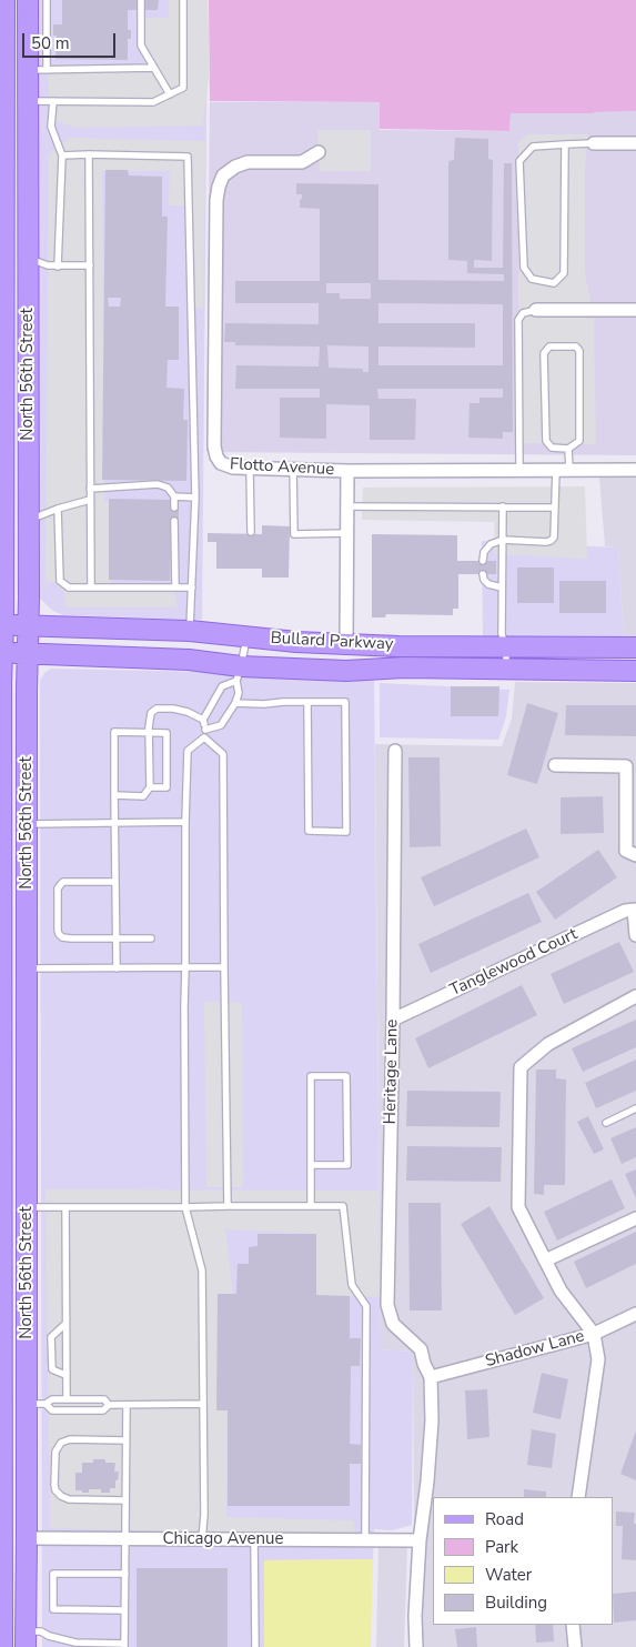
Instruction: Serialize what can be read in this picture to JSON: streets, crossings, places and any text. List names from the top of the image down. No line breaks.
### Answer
{"streets":{"main road":["North 56th Street","Bullard Parkway"],"street":["Flotto Avenue","Tanglewood Court","Heritage Lane","Shadow Lane","Chicago Avenue"]},"crossings":[["North 56th Street","Bullard Parkway"],["North 56th Street","Chicago Avenue"],["Tanglewood Court","Heritage Lane"],["Heritage Lane","Shadow Lane"],["Heritage Lane","Chicago Avenue"]],"legend":["Road","Park","Water","Building"],"scale_bar":"50 m"}
